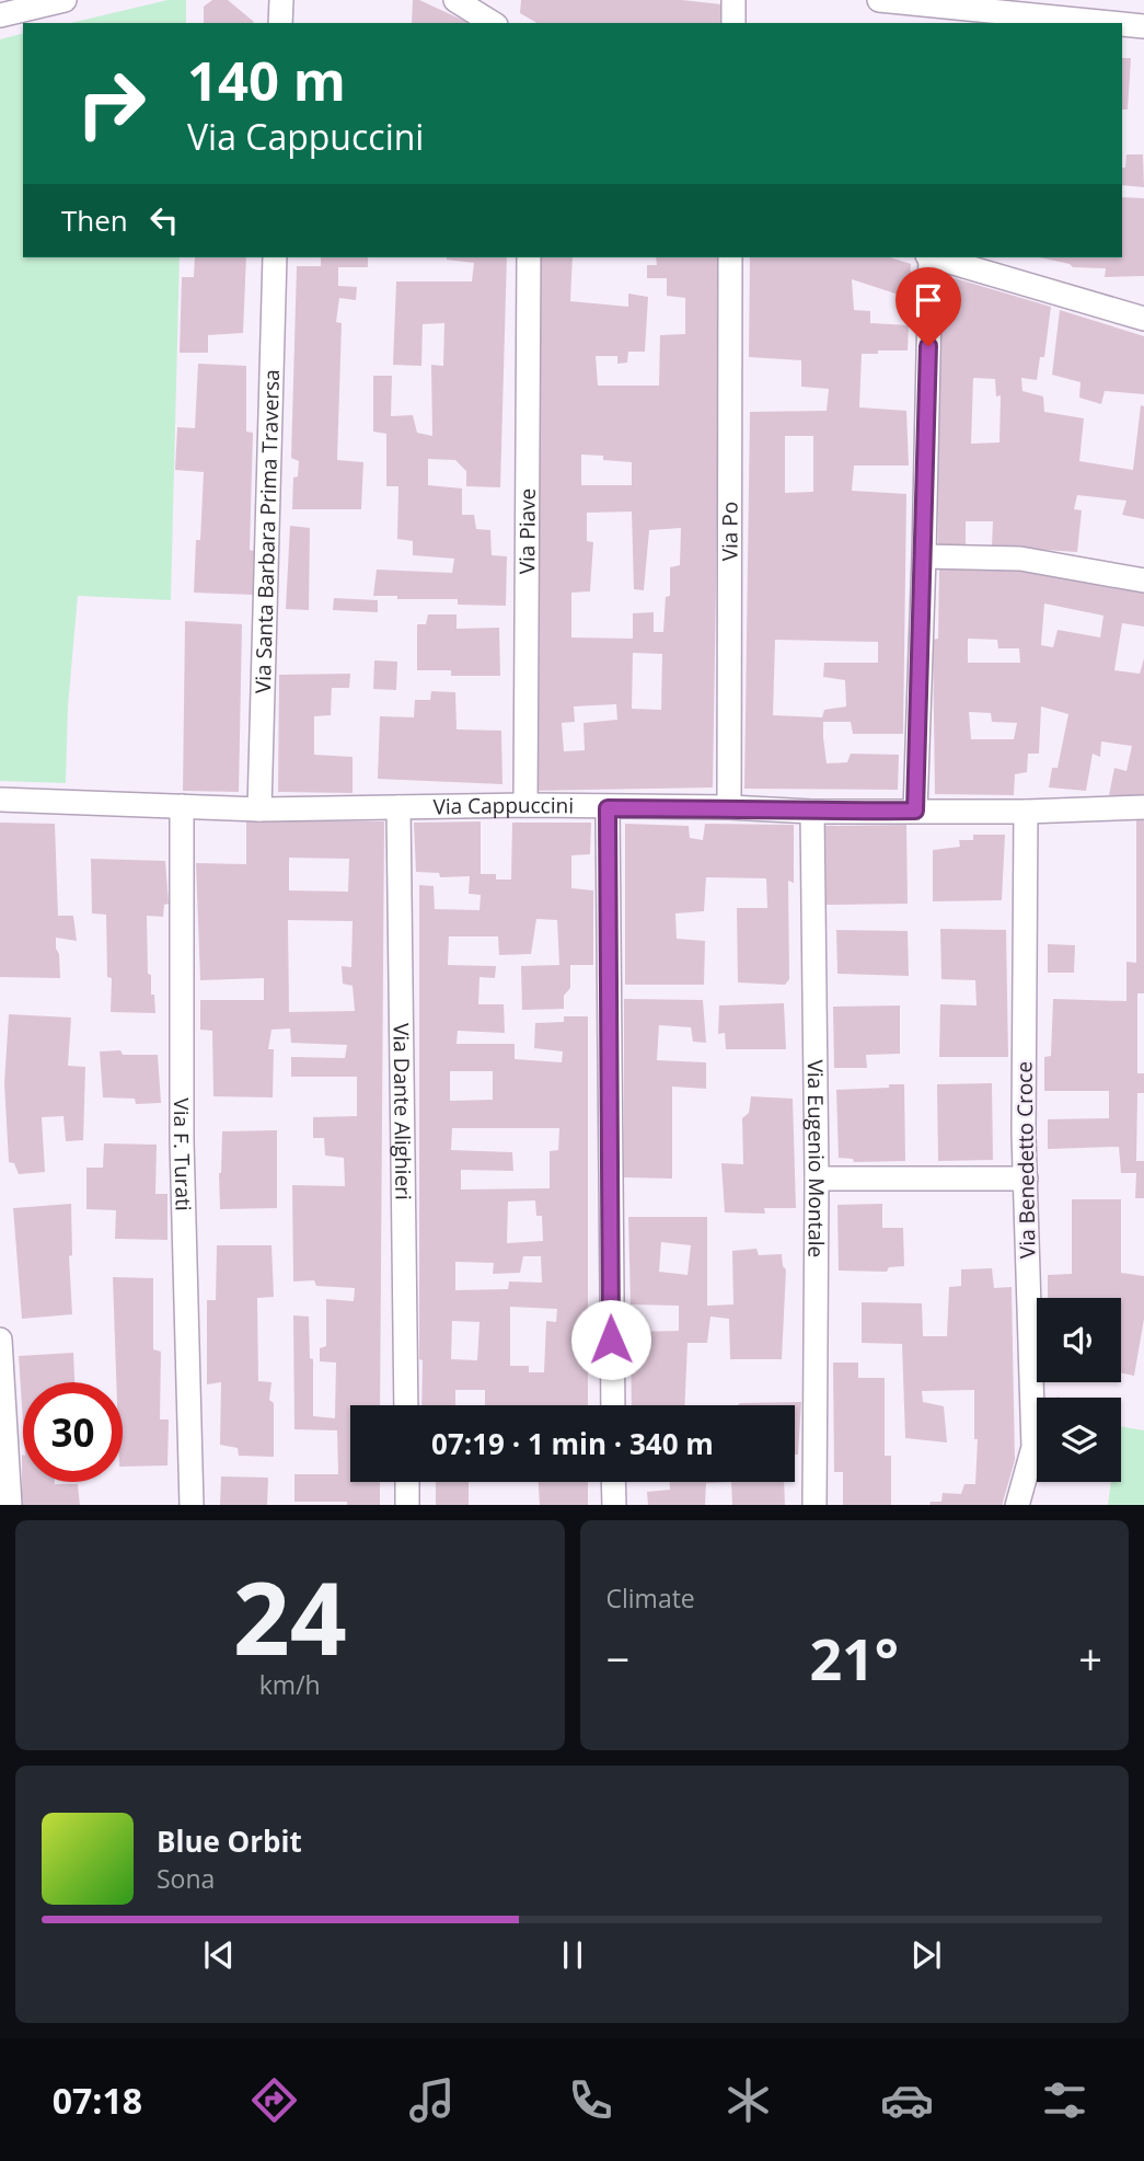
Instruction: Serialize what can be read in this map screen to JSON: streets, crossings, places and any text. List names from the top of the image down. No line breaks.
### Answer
{"streets":{"street":["Via Piave","Via Po","Via Santa Barbara Prima Traversa","Via Cappuccini","Via Dante Alighieri","Via F. Turati","Via Eugenio Montale","Via Benedetto Croce"]},"crossings":[["Via Piave","Via Cappuccini"],["Via Po","Via Cappuccini"],["Via Santa Barbara Prima Traversa","Via Cappuccini"],["Via Cappuccini","Via Dante Alighieri"],["Via Cappuccini","Via F. Turati"],["Via Cappuccini","Via Eugenio Montale"],["Via Cappuccini","Via Benedetto Croce"]],"page":{"turn":["140 m","Via Cappuccini"],"then":"Then","limit":"30","trip":"07:19 · 1 min · 340 m","tile":[["24","km/h"],"Climate"],"heat":["−","21°","+"],"song":["Blue Orbit","Sona"],"tabs":"07:18"}}
